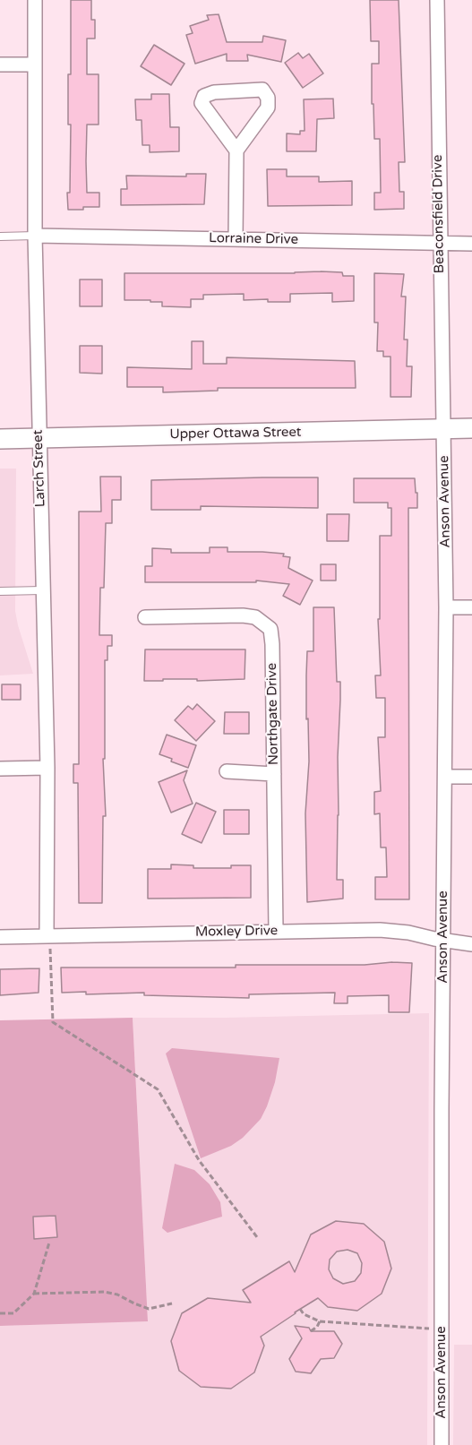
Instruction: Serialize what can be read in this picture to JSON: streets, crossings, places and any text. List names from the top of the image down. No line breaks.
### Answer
{"streets":{"main road":["Upper Ottawa Street"],"street":["Beaconsfield Drive","Lorraine Drive","Larch Street","Anson Avenue","Northgate Drive","Moxley Drive"]},"crossings":[["Beaconsfield Drive","Lorraine Drive"],["Beaconsfield Drive","Upper Ottawa Street"],["Beaconsfield Drive","Anson Avenue"],["Lorraine Drive","Larch Street"],["Upper Ottawa Street","Larch Street"],["Upper Ottawa Street","Anson Avenue"],["Larch Street","Moxley Drive"],["Anson Avenue","Moxley Drive"],["Northgate Drive","Moxley Drive"]]}
